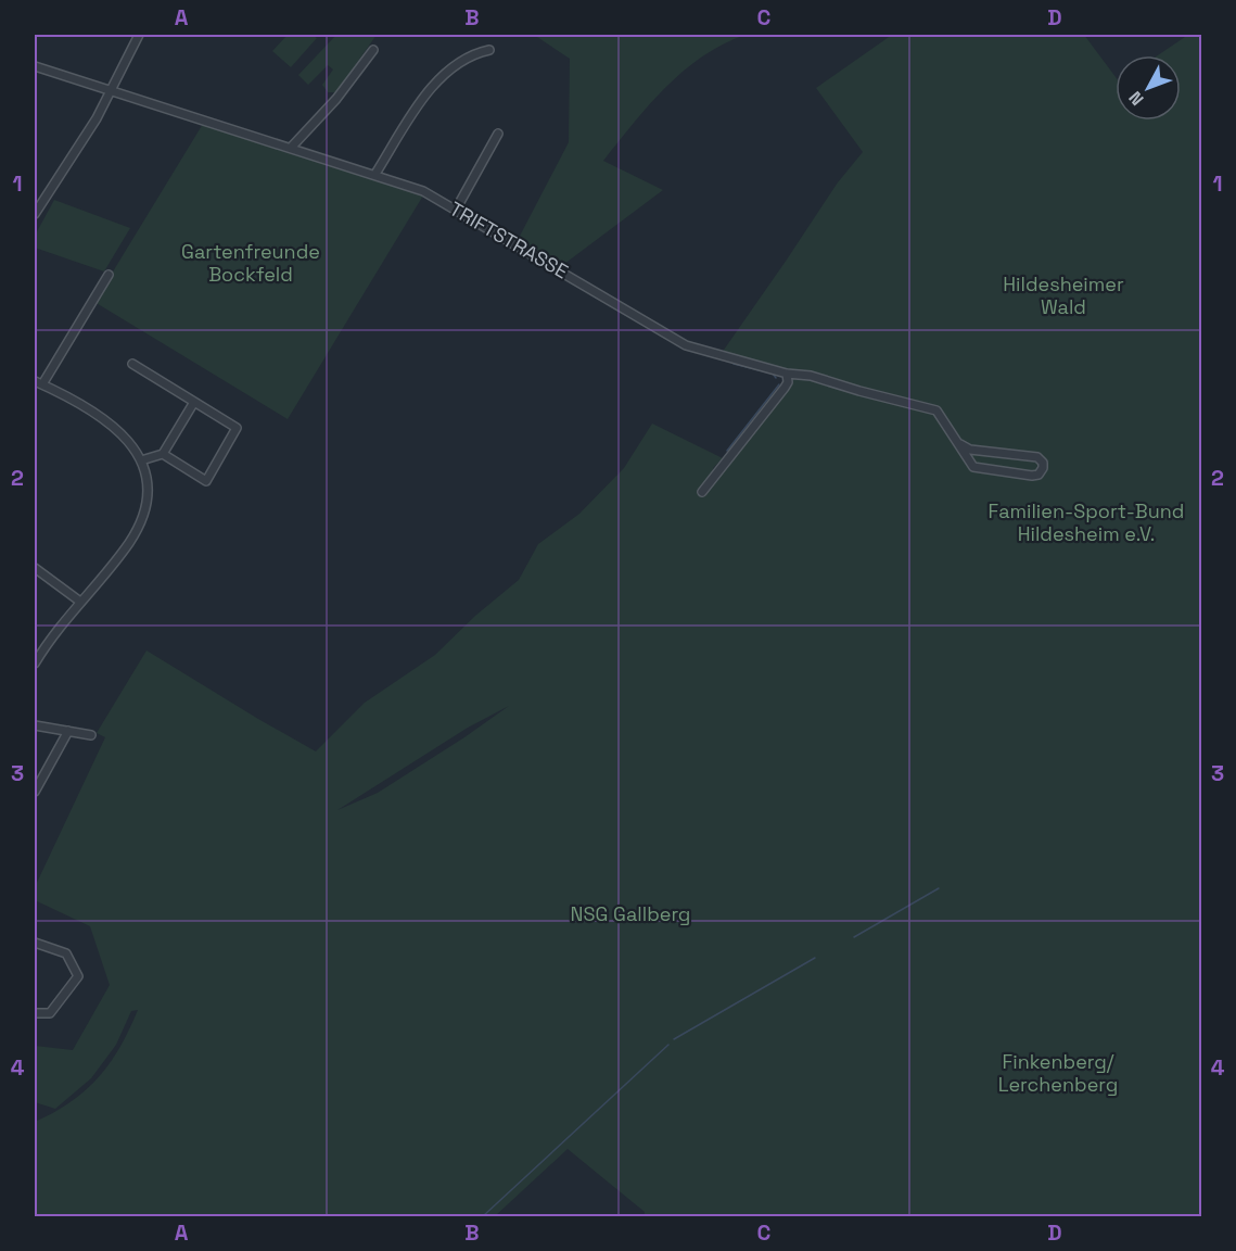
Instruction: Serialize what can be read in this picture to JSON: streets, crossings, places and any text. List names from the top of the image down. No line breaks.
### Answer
{"streets":{"street":["TRIFTSTRASSE"]},"parks":["Gartenfreunde Bockfeld","Hildesheimer Wald","Familien-Sport-Bund Hildesheim e.V.","NSG Gallberg","Finkenberg/ Lerchenberg"],"north":"bottom left","grid":{"columns":["A","B","C","D"],"rows":["1","2","3","4"]}}
